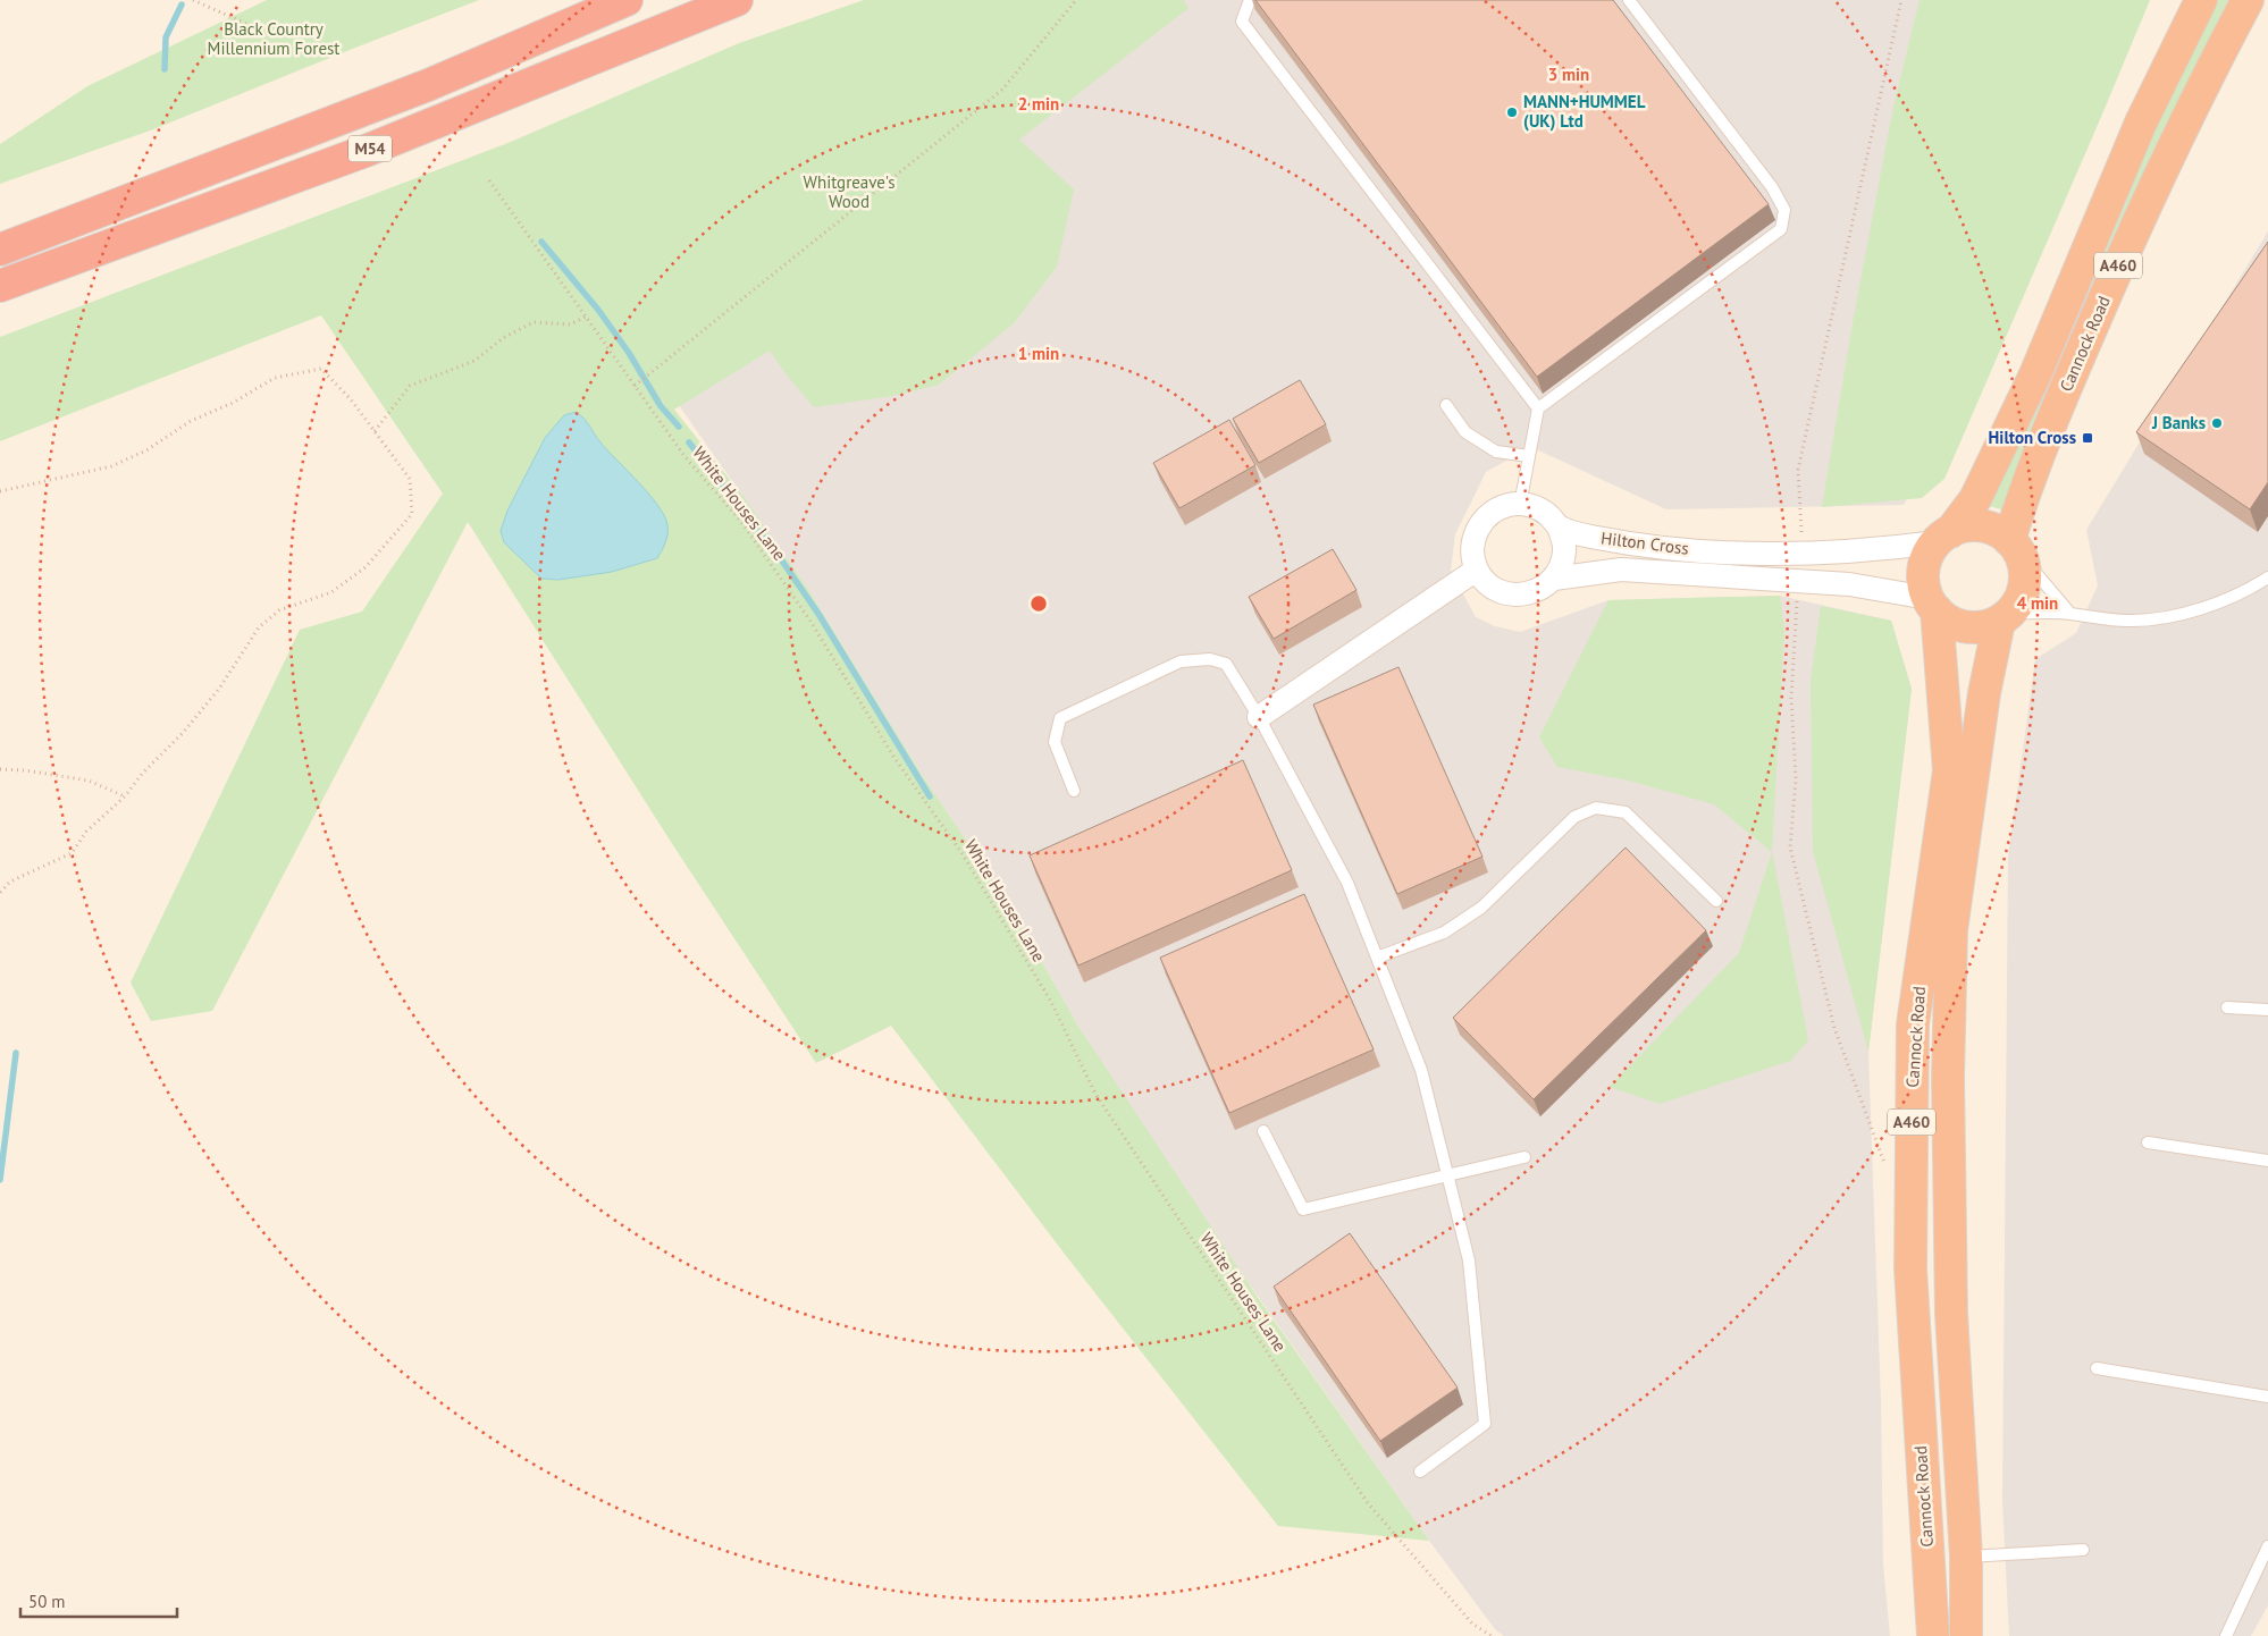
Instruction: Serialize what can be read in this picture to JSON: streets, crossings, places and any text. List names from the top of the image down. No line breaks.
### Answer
{"streets":{"highway":["M54","A460","Cannock Road"],"street":["Hilton Cross"],"path":["White Houses Lane"]},"crossings":[["Cannock Road","Hilton Cross"]],"parks":["Black Country Millennium Forest","Whitgreave's Wood"],"places":{"other":["MANN+HUMMEL (UK) Ltd","J Banks"],"transit":["Hilton Cross"]},"scale_bar":"50 m","rings":["3 min","2 min","1 min","4 min"]}
